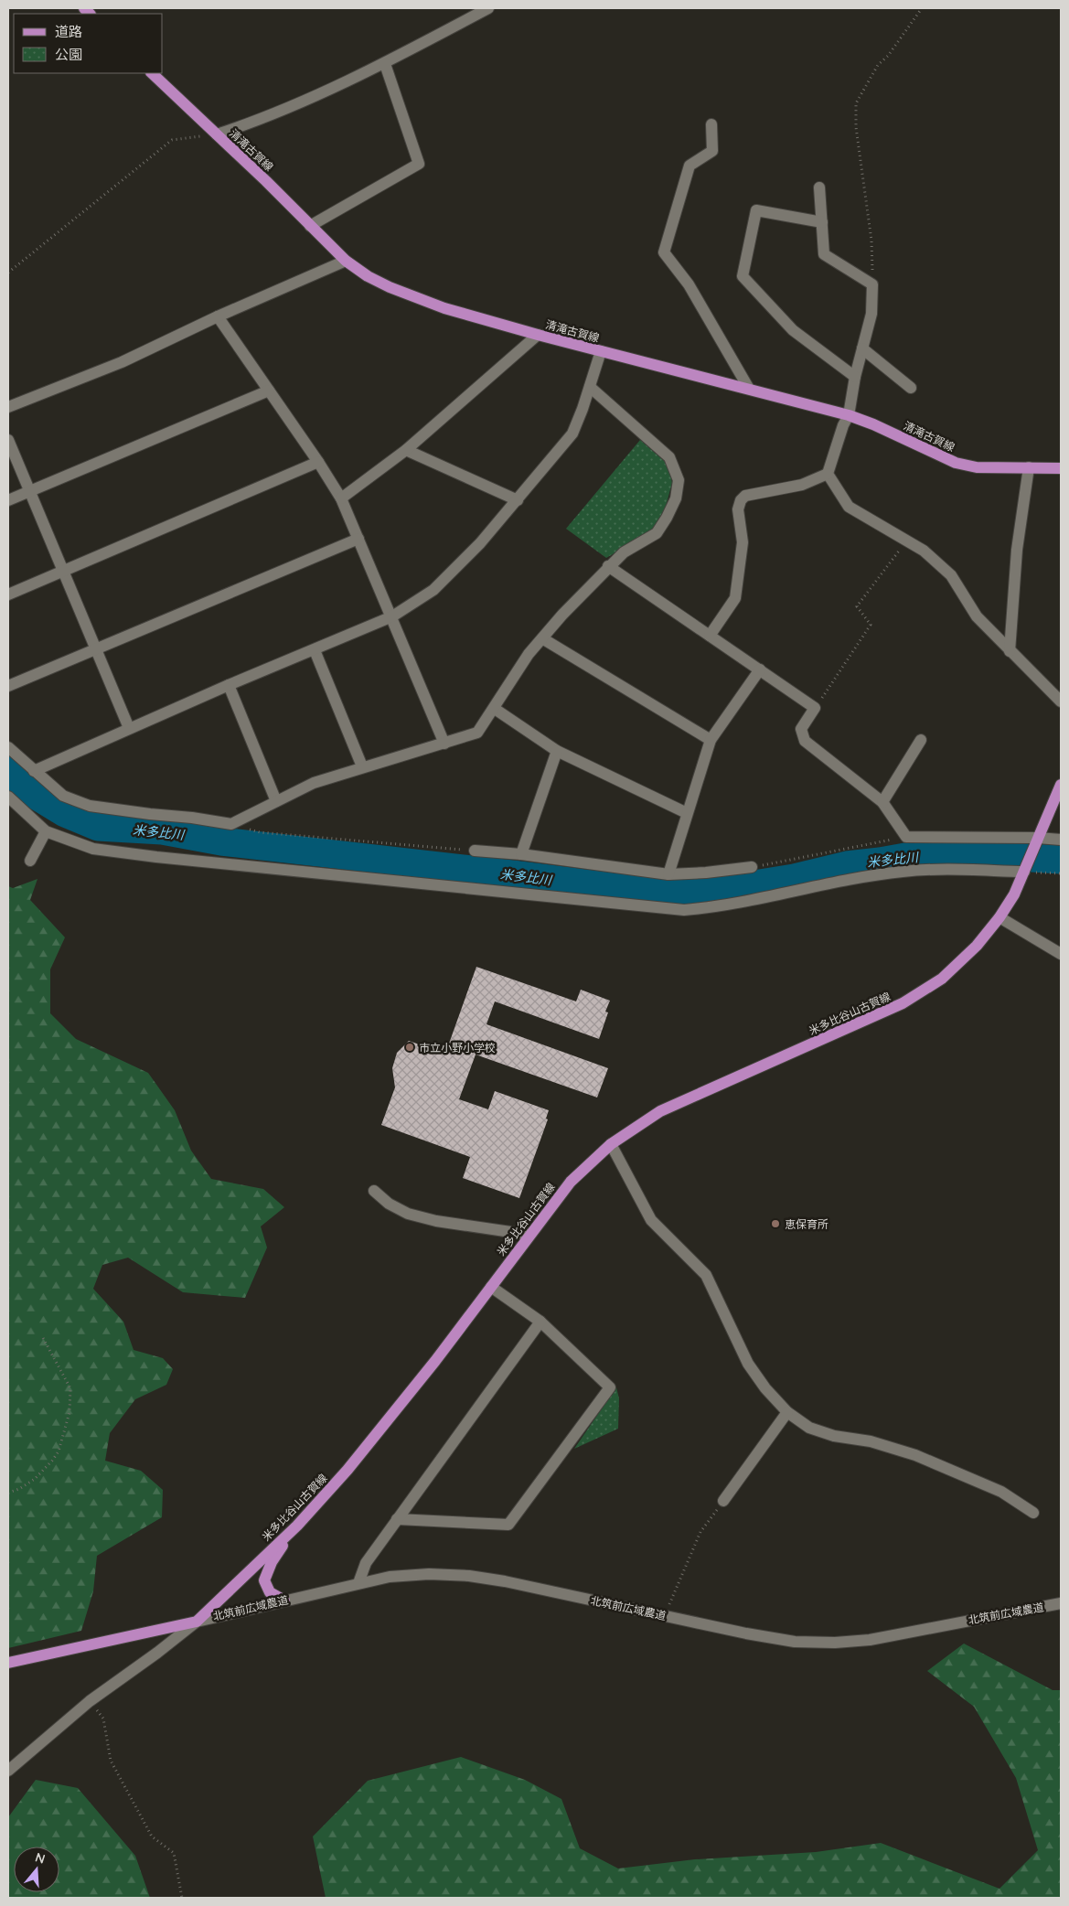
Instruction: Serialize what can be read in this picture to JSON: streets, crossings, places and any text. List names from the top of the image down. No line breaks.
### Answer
{"streets":{"main road":["清滝古賀線","米多比谷山古賀線"],"street":["北筑前広域農道"]},"crossings":[["米多比谷山古賀線","北筑前広域農道"]],"water":["米多比川"],"places":["市立小野小学校","恵保育所"],"legend":["道路","公園"],"north":"top"}
